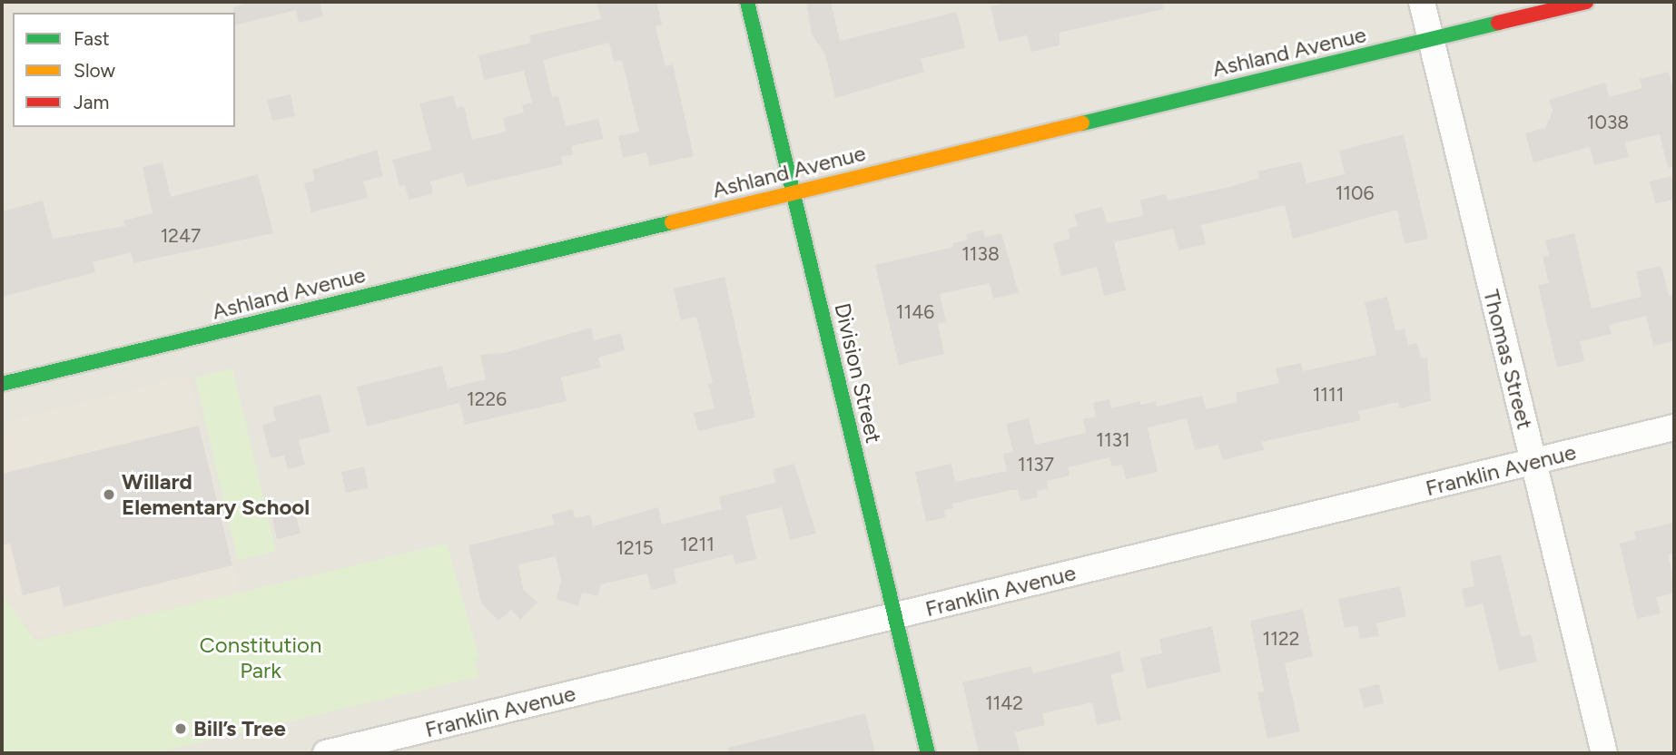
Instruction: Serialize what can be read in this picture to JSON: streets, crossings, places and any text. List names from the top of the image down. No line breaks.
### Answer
{"streets":{"street":["Ashland Avenue","Thomas Street","Division Street","Franklin Avenue"]},"crossings":[["Ashland Avenue","Thomas Street"],["Ashland Avenue","Division Street"],["Thomas Street","Franklin Avenue"],["Division Street","Franklin Avenue"]],"parks":["Constitution Park"],"places":["Willard Elementary School","Bill’s Tree"],"house_numbers":["1038","1106","1247","1138","1146","1111","1226","1131","1137","1211","1215","1122","1142"],"legend":["Fast","Slow","Jam"]}
